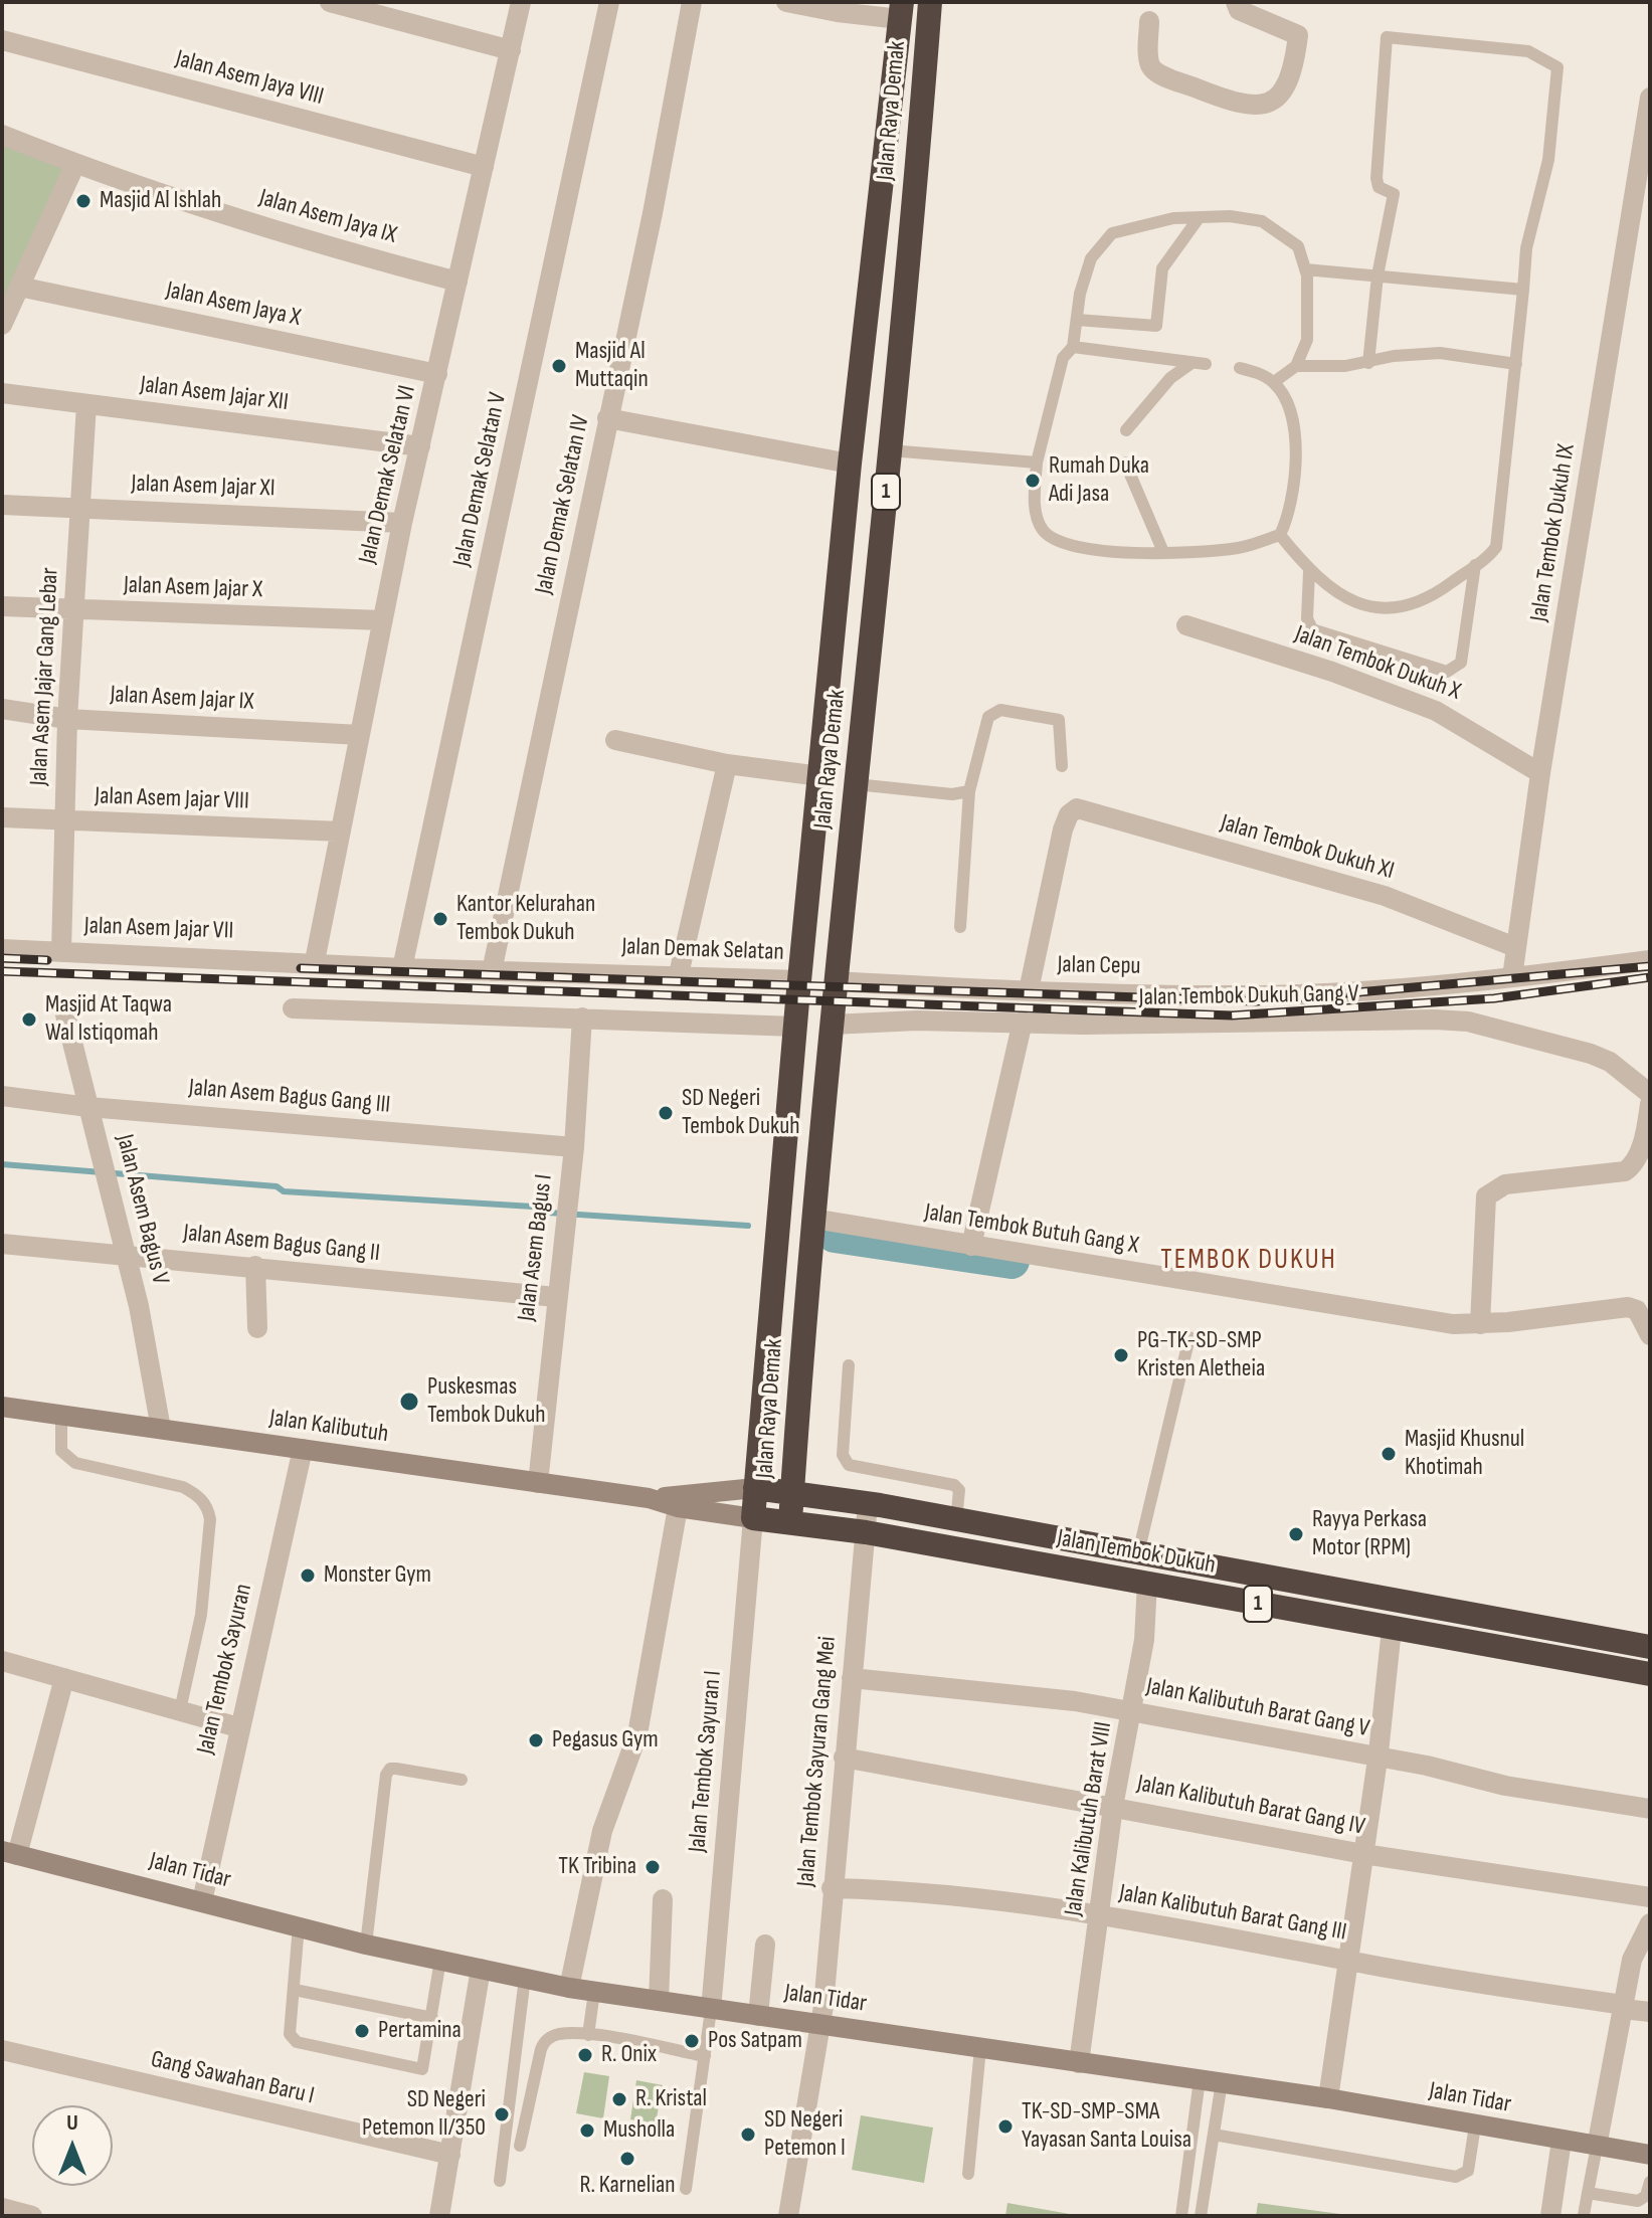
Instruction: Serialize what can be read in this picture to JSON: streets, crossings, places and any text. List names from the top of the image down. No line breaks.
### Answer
{"streets":{"highway":["Jalan Raya Demak","1","Jalan Tembok Dukuh"],"street":["Jalan Asem Jaya VIII","Jalan Asem Jaya IX","Jalan Asem Jaya X","Jalan Asem Jajar XII","Jalan Demak Selatan VI","Jalan Demak Selatan V","Jalan Asem Jajar XI","Jalan Demak Selatan IV","Jalan Tembok Dukuh IX","Jalan Asem Jajar X","Jalan Tembok Dukuh X","Jalan Asem Jajar Gang Lebar","Jalan Asem Jajar IX","Jalan Asem Jajar VIII","Jalan Tembok Dukuh XI","Jalan Asem Jajar VII","Jalan Demak Selatan","Jalan Cepu","Jalan Tembok Dukuh Gang V","Jalan Asem Bagus Gang III","Jalan Asem Bagus V","Jalan Tembok Butuh Gang X","Jalan Asem Bagus Gang II","Jalan Asem Bagus I","Jalan Kalibutuh","Jalan Tembok Sayuran","Jalan Kalibutuh Barat Gang V","Jalan Tembok Sayuran I","Jalan Tembok Sayuran Gang Mei","Jalan Kalibutuh Barat Gang IV","Jalan Kalibutuh Barat VIII","Jalan Tidar","Jalan Kalibutuh Barat Gang III","Gang Sawahan Baru I"]},"crossings":[["Jalan Asem Jaya VIII","Jalan Demak Selatan VI"],["Jalan Raya Demak","Jalan Demak Selatan"],["Jalan Raya Demak","Jalan Cepu"],["Jalan Raya Demak","Jalan Tembok Dukuh Gang V"],["Jalan Raya Demak","Jalan Tembok Butuh Gang X"],["Jalan Raya Demak","Jalan Kalibutuh"],["Jalan Raya Demak","Jalan Tembok Dukuh"],["Jalan Raya Demak","Jalan Tembok Sayuran I"],["Jalan Asem Jaya IX","Jalan Demak Selatan VI"],["Jalan Asem Jaya X","Jalan Demak Selatan VI"],["Jalan Asem Jajar XII","Jalan Demak Selatan VI"],["Jalan Asem Jajar XII","Jalan Asem Jajar Gang Lebar"],["Jalan Demak Selatan VI","Jalan Asem Jajar XI"],["Jalan Demak Selatan VI","Jalan Asem Jajar X"],["Jalan Demak Selatan VI","Jalan Asem Jajar IX"],["Jalan Demak Selatan VI","Jalan Asem Jajar VIII"],["Jalan Demak Selatan VI","Jalan Asem Jajar VII"],["Jalan Demak Selatan VI","Jalan Demak Selatan"],["Jalan Demak Selatan V","Jalan Demak Selatan"],["Jalan Asem Jajar XI","Jalan Asem Jajar Gang Lebar"],["Jalan Demak Selatan IV","Jalan Demak Selatan"],["Jalan Tembok Dukuh IX","Jalan Tembok Dukuh X"],["Jalan Tembok Dukuh IX","Jalan Tembok Dukuh XI"],["Jalan Tembok Dukuh IX","Jalan Cepu"],["Jalan Asem Jajar X","Jalan Asem Jajar Gang Lebar"],["Jalan Asem Jajar Gang Lebar","Jalan Asem Jajar IX"],["Jalan Asem Jajar Gang Lebar","Jalan Asem Jajar VIII"],["Jalan Asem Jajar Gang Lebar","Jalan Asem Jajar VII"],["Jalan Tembok Dukuh XI","Jalan Cepu"],["Jalan Asem Jajar VII","Jalan Demak Selatan"],["Jalan Asem Bagus Gang III","Jalan Asem Bagus V"],["Jalan Asem Bagus Gang III","Jalan Asem Bagus I"],["Jalan Asem Bagus V","Jalan Asem Bagus Gang II"],["Jalan Asem Bagus V","Jalan Kalibutuh"],["Jalan Asem Bagus Gang II","Jalan Asem Bagus I"],["Jalan Asem Bagus I","Jalan Kalibutuh"],["Jalan Kalibutuh","Jalan Tembok Dukuh"],["Jalan Kalibutuh","Jalan Tembok Sayuran"],["Jalan Kalibutuh","Jalan Tembok Sayuran I"],["Jalan Tembok Dukuh","Jalan Tembok Sayuran I"],["Jalan Tembok Dukuh","Jalan Tembok Sayuran Gang Mei"],["Jalan Tembok Dukuh","Jalan Kalibutuh Barat VIII"],["Jalan Tembok Sayuran","Jalan Tidar"],["Jalan Kalibutuh Barat Gang V","Jalan Tembok Sayuran Gang Mei"],["Jalan Kalibutuh Barat Gang V","Jalan Kalibutuh Barat VIII"],["Jalan Tembok Sayuran I","Jalan Tidar"],["Jalan Tembok Sayuran Gang Mei","Jalan Kalibutuh Barat Gang IV"],["Jalan Tembok Sayuran Gang Mei","Jalan Tidar"],["Jalan Tembok Sayuran Gang Mei","Jalan Kalibutuh Barat Gang III"],["Jalan Kalibutuh Barat Gang IV","Jalan Kalibutuh Barat VIII"],["Jalan Kalibutuh Barat VIII","Jalan Tidar"],["Jalan Kalibutuh Barat VIII","Jalan Kalibutuh Barat Gang III"]],"districts":["TEMBOK DUKUH"],"places":["Masjid Al Ishlah","Masjid Al Muttaqin","Rumah Duka Adi Jasa","Kantor Kelurahan Tembok Dukuh","Masjid At Taqwa Wal Istiqomah","SD Negeri Tembok Dukuh","PG-TK-SD-SMP Kristen Aletheia","Puskesmas Tembok Dukuh","Masjid Khusnul Khotimah","Rayya Perkasa Motor (RPM)","Monster Gym","Pegasus Gym","TK Tribina","Pertamina","Pos Satpam","R. Onix","R. Kristal","SD Negeri Petemon II/350","TK-SD-SMP-SMA Yayasan Santa Louisa","Musholla","SD Negeri Petemon I","R. Karnelian"],"north":"top"}
